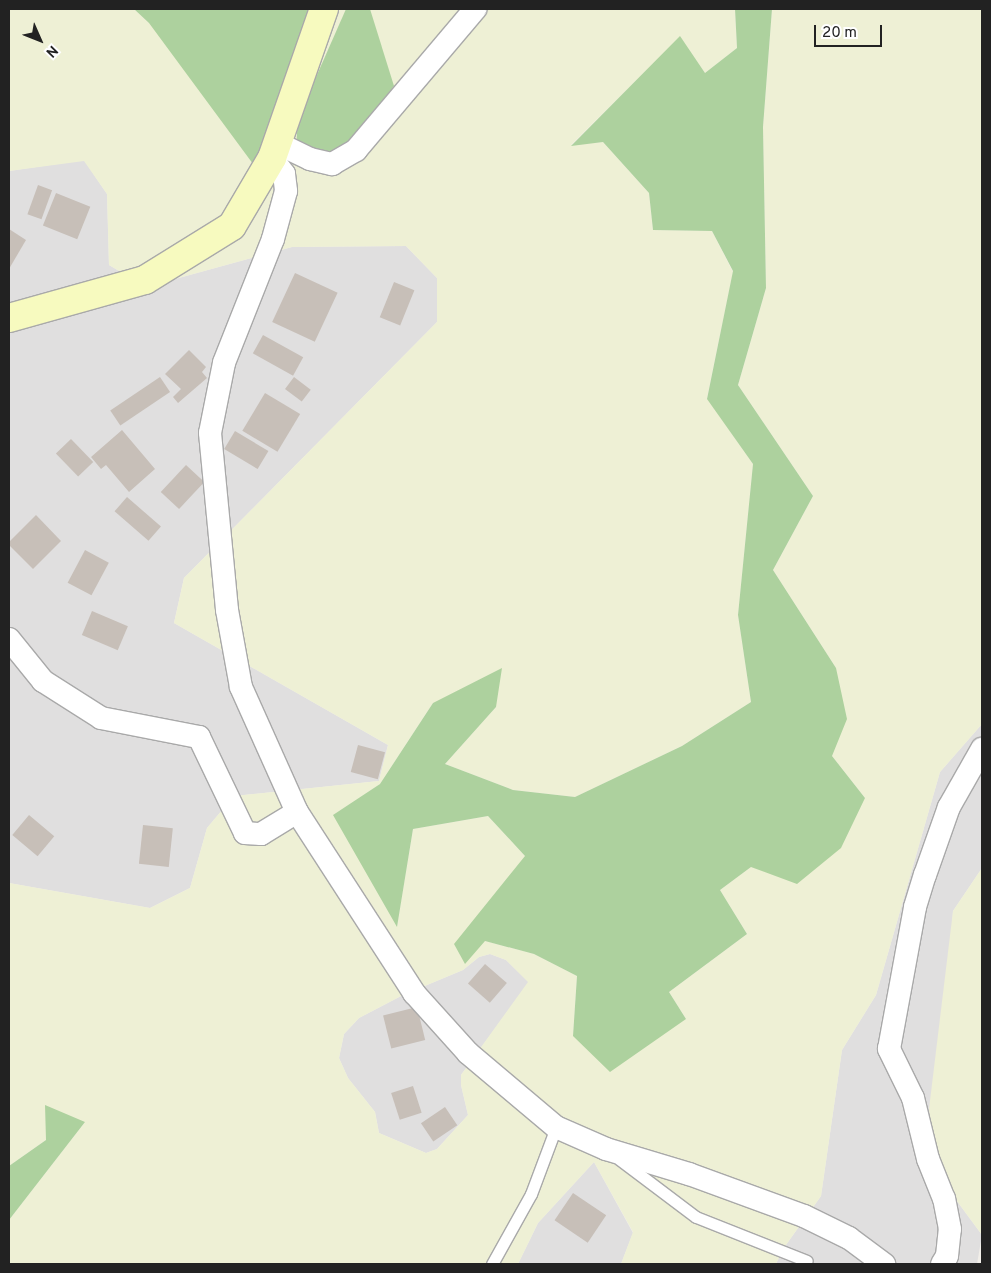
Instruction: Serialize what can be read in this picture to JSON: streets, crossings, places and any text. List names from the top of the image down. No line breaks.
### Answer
{"scale_bar":"20 m","north":"bottom right"}
